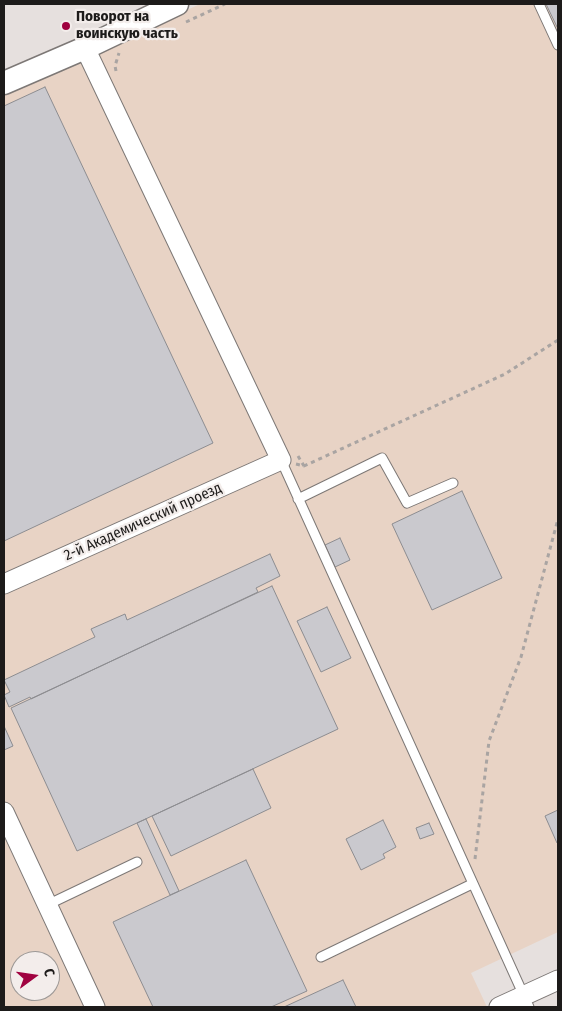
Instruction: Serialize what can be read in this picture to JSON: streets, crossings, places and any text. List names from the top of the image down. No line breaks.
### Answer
{"streets":{"street":["2-й Академический проезд"]},"places":["Поворот на воинскую часть"],"north":"right"}
